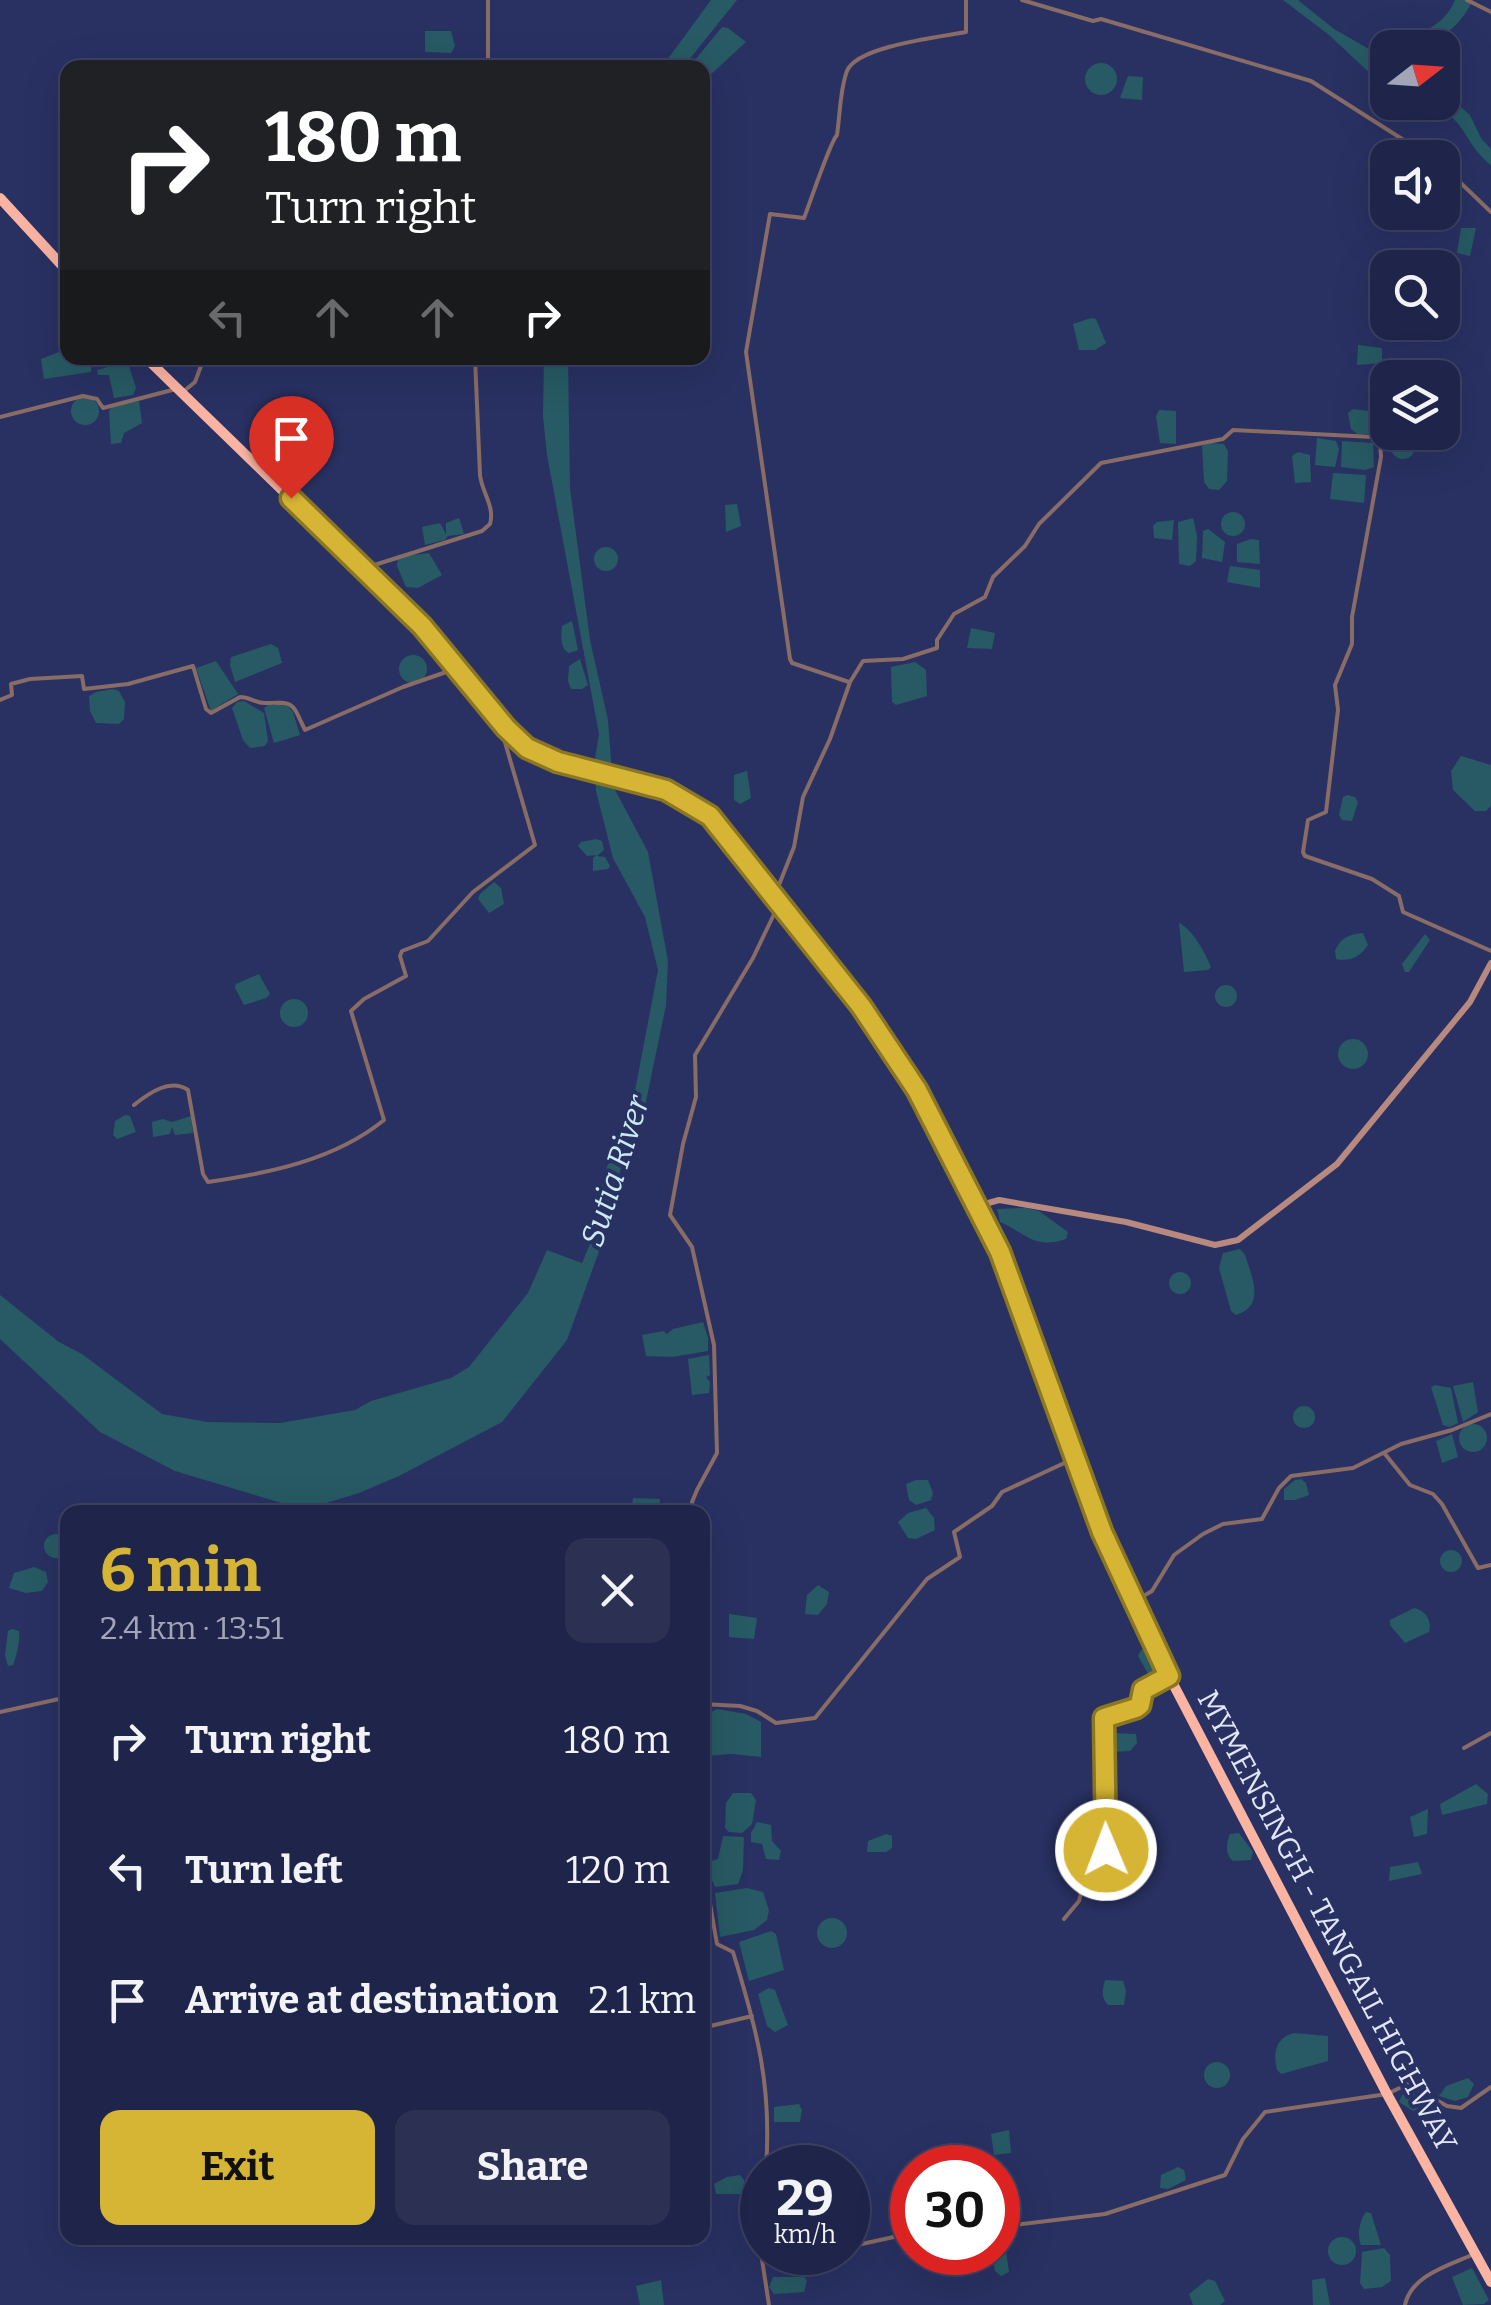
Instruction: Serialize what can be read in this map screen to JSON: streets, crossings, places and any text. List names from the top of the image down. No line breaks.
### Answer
{"streets":{"highway":["MYMENSINGH - TANGAIL HIGHWAY"]},"water":["Sutia River"],"north":"right","page":{"turn":["180 m","Turn right"],"heading":["6 min","2.4 km · 13:51"],"list":[{"name":"Turn right","value":"180 m"},{"name":"Turn left","value":"120 m"},{"name":"Arrive at destination","value":"2.1 km"}],"buttons":["Exit","Share"],"speed":"29 km/h","limit":"30"}}
